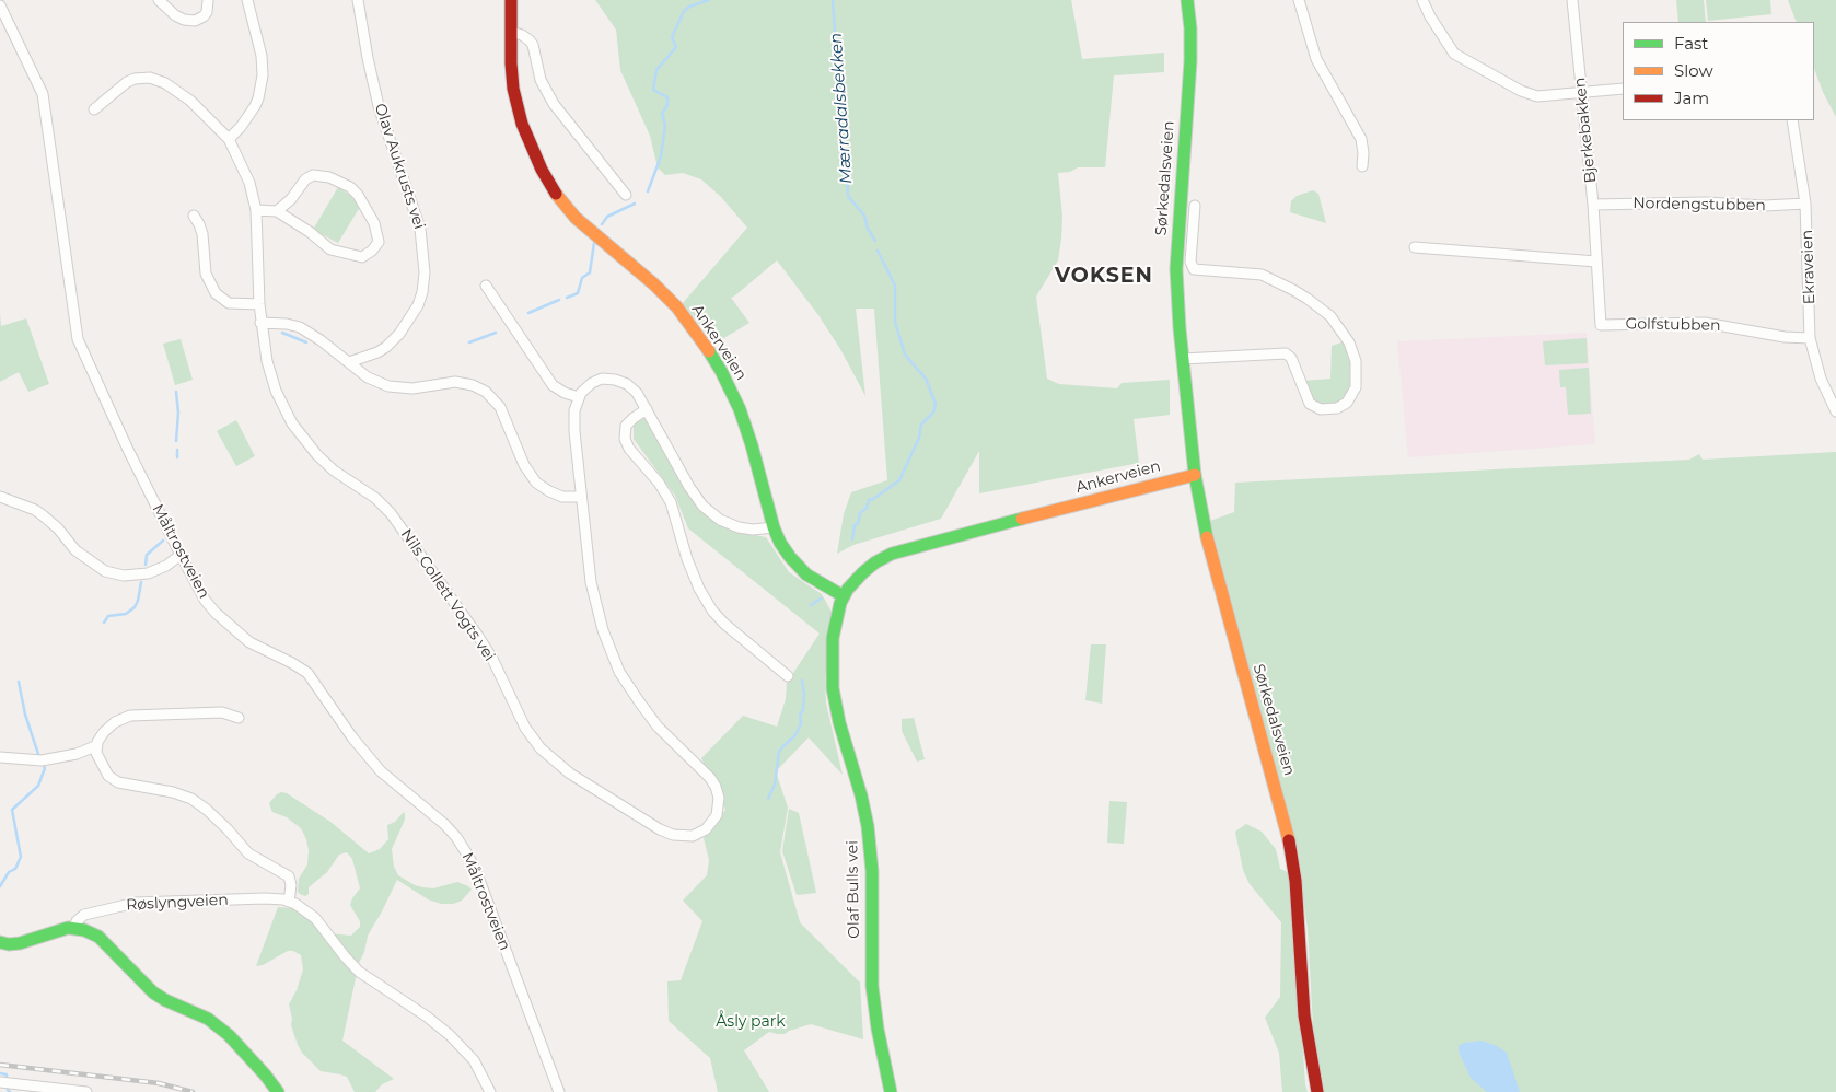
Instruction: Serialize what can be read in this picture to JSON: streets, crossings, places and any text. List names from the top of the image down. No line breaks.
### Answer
{"streets":{"main road":["Sørkedalsveien","Ankerveien","Olaf Bulls vei"],"street":["Bjerkebakken","Olav Aukrusts vei","Nordengstubben","Ekraveien","Golfstubben","Måltrostveien","Nils Collett Vogts vei","Røslyngveien"]},"crossings":[["Bjerkebakken","Nordengstubben"],["Bjerkebakken","Golfstubben"],["Sørkedalsveien","Ankerveien"],["Nordengstubben","Ekraveien"],["Ekraveien","Golfstubben"],["Ankerveien","Olaf Bulls vei"]],"districts":["VOKSEN"],"water":["Mærradalsbekken"],"parks":["Åsly park"],"legend":["Fast","Slow","Jam"]}
